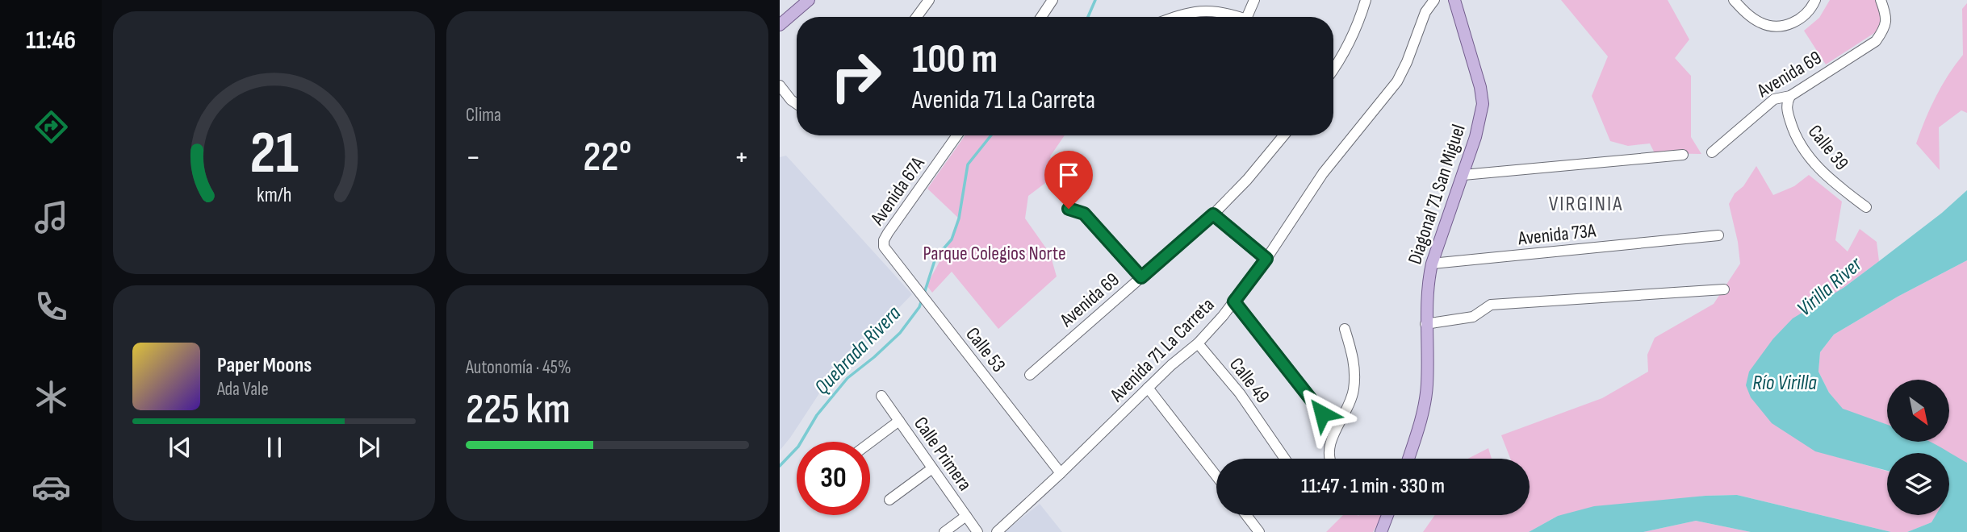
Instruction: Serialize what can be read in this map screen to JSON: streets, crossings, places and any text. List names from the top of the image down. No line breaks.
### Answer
{"streets":{"main road":["Diagonal 71 San Miguel"],"street":["Avenida 69","Calle 39","Avenida 67A","Avenida 73A","Calle 53","Avenida 71 La Carreta","Calle 49","Calle Primera"]},"crossings":[["Avenida 69","Calle 39"],["Avenida 67A","Calle 53"],["Diagonal 71 San Miguel","Avenida 73A"],["Calle 53","Avenida 71 La Carreta"],["Avenida 71 La Carreta","Calle 49"]],"districts":["VIRGINIA"],"water":["Virilla River","Quebrada Rivera","Río Virilla"],"parks":["Parque Colegios Norte"],"north":"bottom right","page":{"tabs":"11:46","tile":["Clima",["Autonomía · 45%","225 km"]],"turn":["100 m","Avenida 71 La Carreta"],"heat":["−","22°","+"],"song":["Paper Moons","Ada Vale"],"limit":"30","trip":"11:47 · 1 min · 330 m","gauge":["21","km/h"]}}
